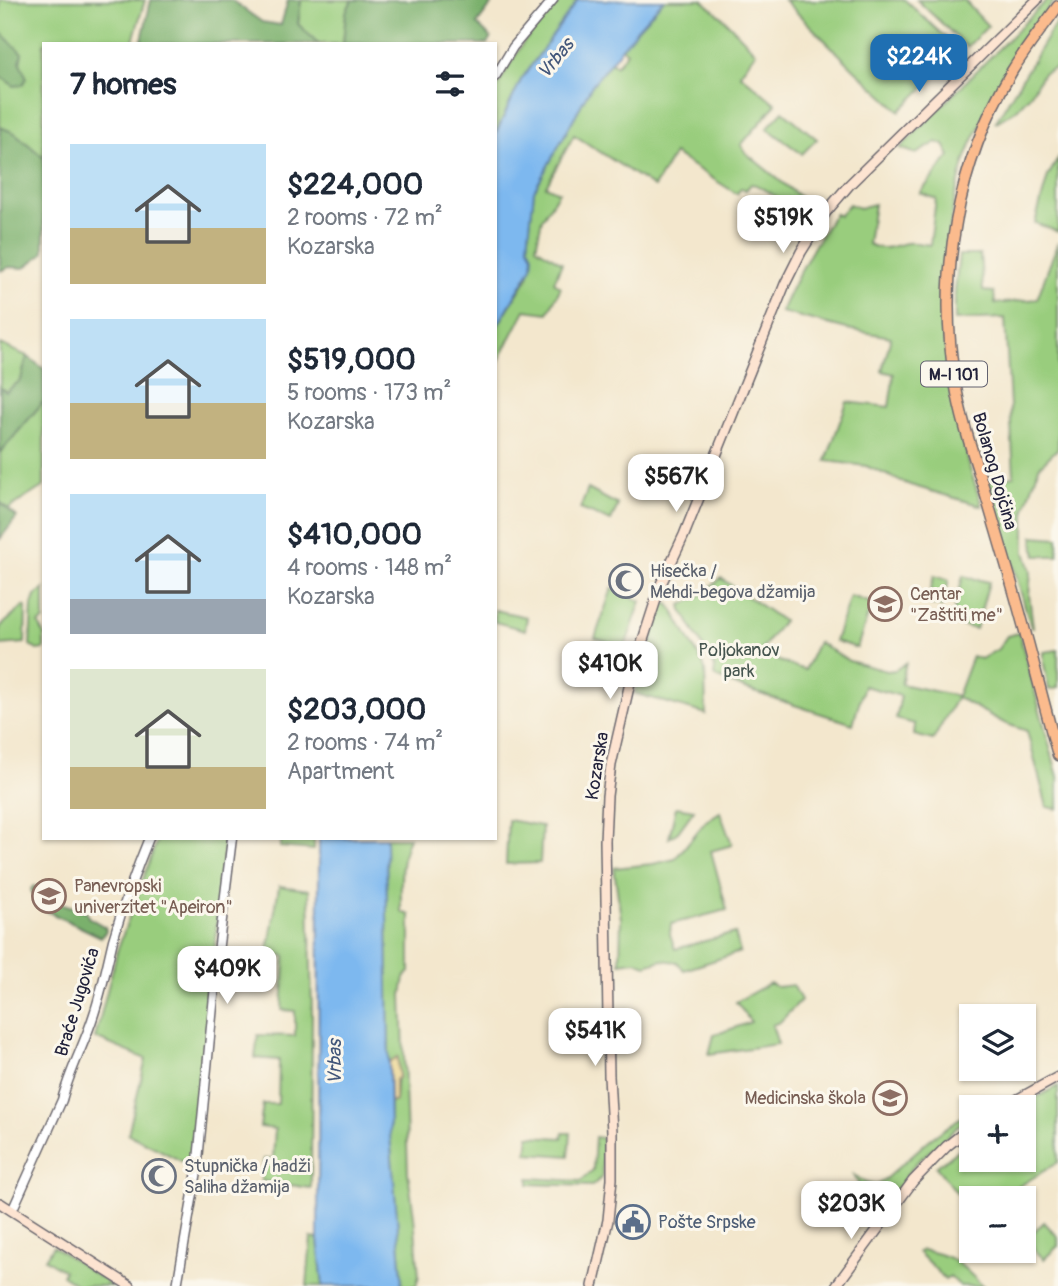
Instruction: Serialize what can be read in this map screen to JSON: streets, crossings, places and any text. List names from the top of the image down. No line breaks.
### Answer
{"streets":{"main road":["M-I 101","Bolanog Dojčina","Kozarska"],"street":["Braće Jugovića"]},"water":["Vrbas"],"parks":["Poljokanov park"],"places":{"mosque":["Hisečka / Mehdi-begova džamija","Stupnička / hadži Saliha džamija"],"school or university":["Centar \"Zaštiti me\"","Panevropski univerzitet \"Apeiron\"","Medicinska škola"],"public building":["Pošte Srpske"]},"page":{"price":["$224K","$519K","$567K","$410K","$409K","$541K","$203K"],"heading":"7 homes","list":[{"name":"$224,000","note":"2 rooms · 72 m² · Kozarska"},{"name":"$519,000","note":"5 rooms · 173 m² · Kozarska"},{"name":"$410,000","note":"4 rooms · 148 m² · Kozarska"},{"name":"$203,000","note":"2 rooms · 74 m² · Apartment"}],"map_buttons":["+","−"]}}
